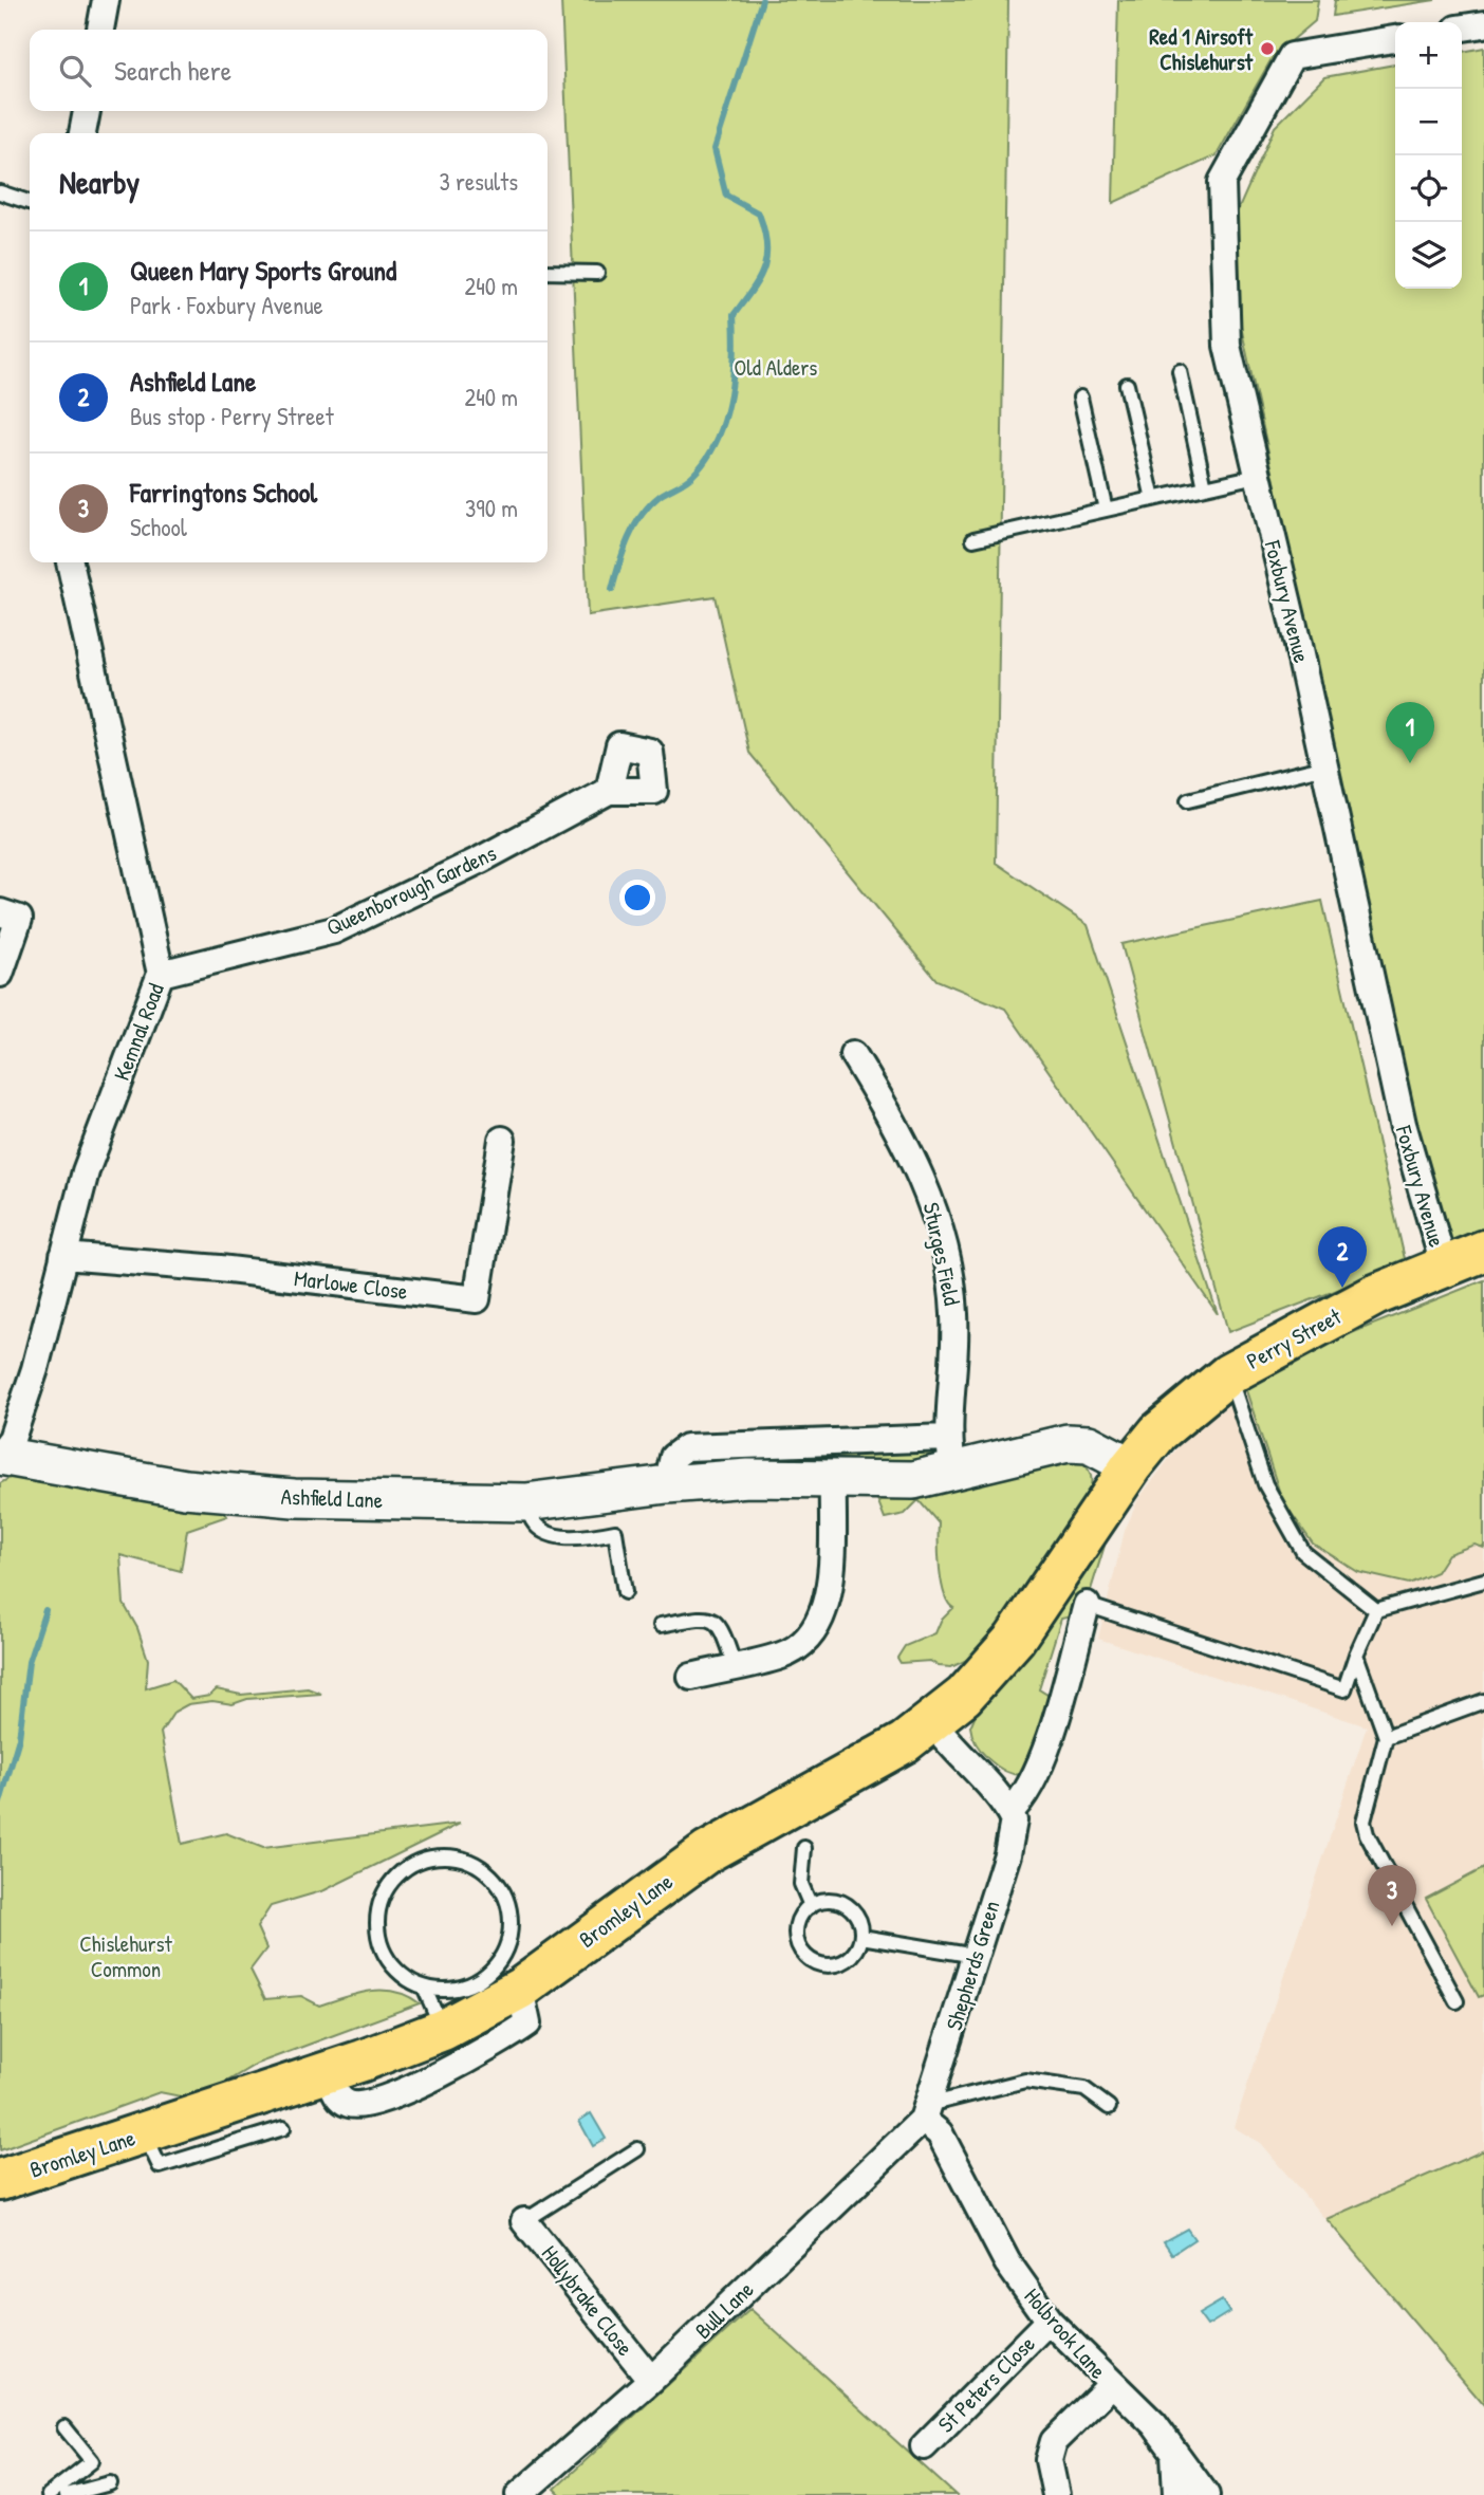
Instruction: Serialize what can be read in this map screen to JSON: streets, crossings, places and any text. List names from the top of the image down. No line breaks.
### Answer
{"streets":{"main road":["Perry Street","Bromley Lane"],"street":["Foxbury Avenue","Queenborough Gardens","Kemnal Road","Sturges Field","Marlowe Close","Ashfield Lane","Shepherds Green","Hollybrake Close","Bull Lane","Holbrook Lane","St Peters Close"]},"crossings":[["Foxbury Avenue","Perry Street"],["Queenborough Gardens","Kemnal Road"],["Kemnal Road","Marlowe Close"],["Kemnal Road","Ashfield Lane"],["Sturges Field","Ashfield Lane"],["Perry Street","Ashfield Lane"],["Perry Street","Bromley Lane"],["Ashfield Lane","Bromley Lane"],["Shepherds Green","Bull Lane"],["Shepherds Green","Holbrook Lane"],["Hollybrake Close","Bull Lane"],["Bull Lane","Holbrook Lane"],["Holbrook Lane","St Peters Close"]],"parks":["Old Alders","Chislehurst Common"],"places":["Red 1 Airsoft Chislehurst"],"page":{"map_buttons":["+","−"],"search":"Search here","heading":["Nearby","3 results"],"list":[{"mark":"1","name":"Queen Mary Sports Ground","note":"Park · Foxbury Avenue","value":"240 m"},{"mark":"2","name":"Ashfield Lane","note":"Bus stop · Perry Street","value":"240 m"},{"mark":"3","name":"Farringtons School","note":"School","value":"390 m"}],"pins":["1","2","3"]}}
